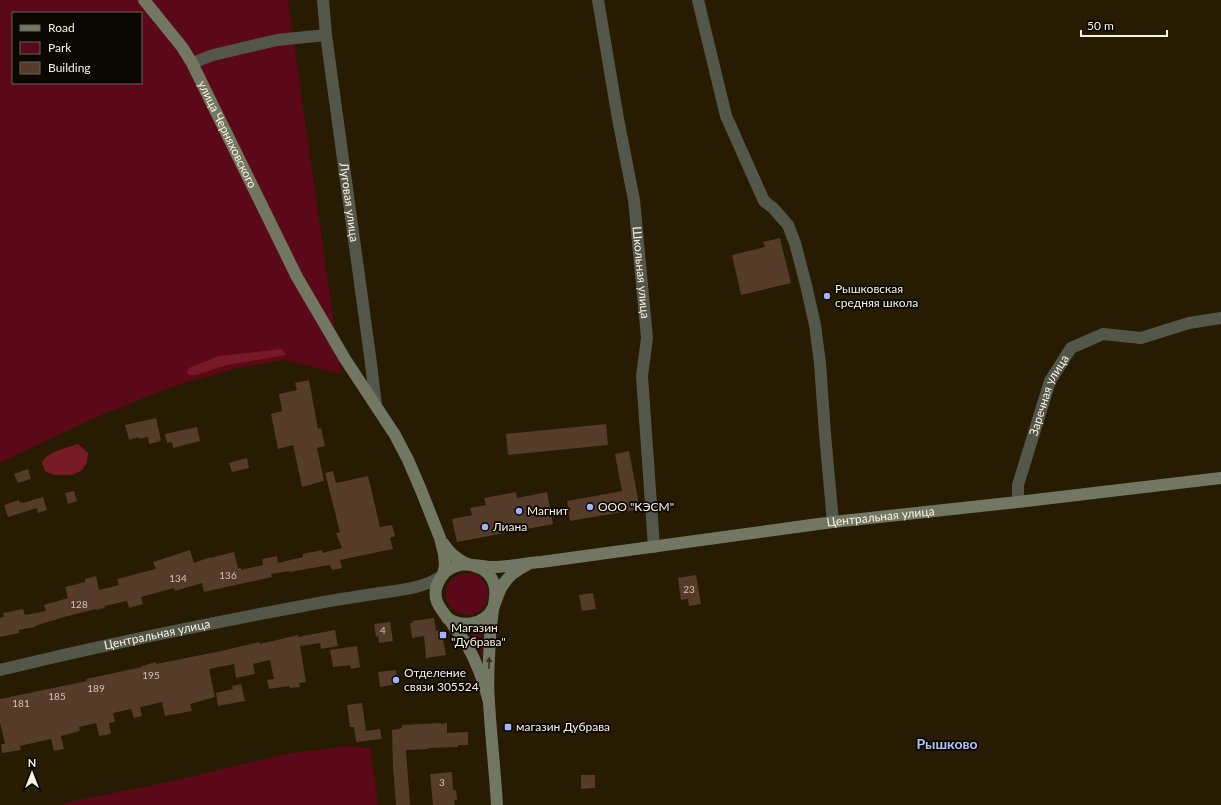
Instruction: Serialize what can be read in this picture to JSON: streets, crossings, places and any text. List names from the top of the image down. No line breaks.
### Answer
{"streets":{"main road":["улица Черняховского","Центральная улица"],"street":["Луговая улица","Школьная улица","Заречная улица"]},"crossings":[["улица Черняховского","Луговая улица"],["Школьная улица","Центральная улица"],["Заречная улица","Центральная улица"]],"districts":["Рышково"],"places":{"other":["Рышковская средняя школа","ООО \"КЭСМ\"","Магнит","Лиана","Отделение связи 305524"],"transit":["Магазин \"Дубрава\"","магазин Дубрава"]},"house_numbers":["136","134","23","128","4","195","189","185","181","3"],"legend":["Road","Park","Building"],"scale_bar":"50 m","north":"top"}
